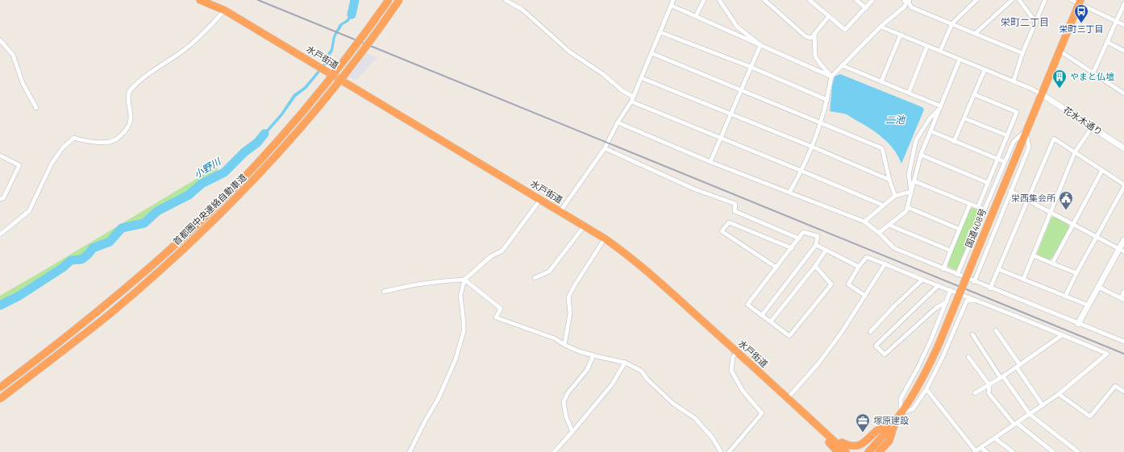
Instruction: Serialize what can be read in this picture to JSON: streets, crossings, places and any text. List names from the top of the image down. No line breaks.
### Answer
{"streets":{"highway":["水戸街道","首都圏中央連絡自動車道","国道408号"],"street":["花水木通り"]},"crossings":[["花水木通り","国道408号"]],"districts":["栄町二丁目"],"water":["二池","小野川"],"places":{"bus stop":["栄町三丁目"],"building":["やまと仏壇"],"public building":["栄西集会所"],"office":["塚原建設"]}}
